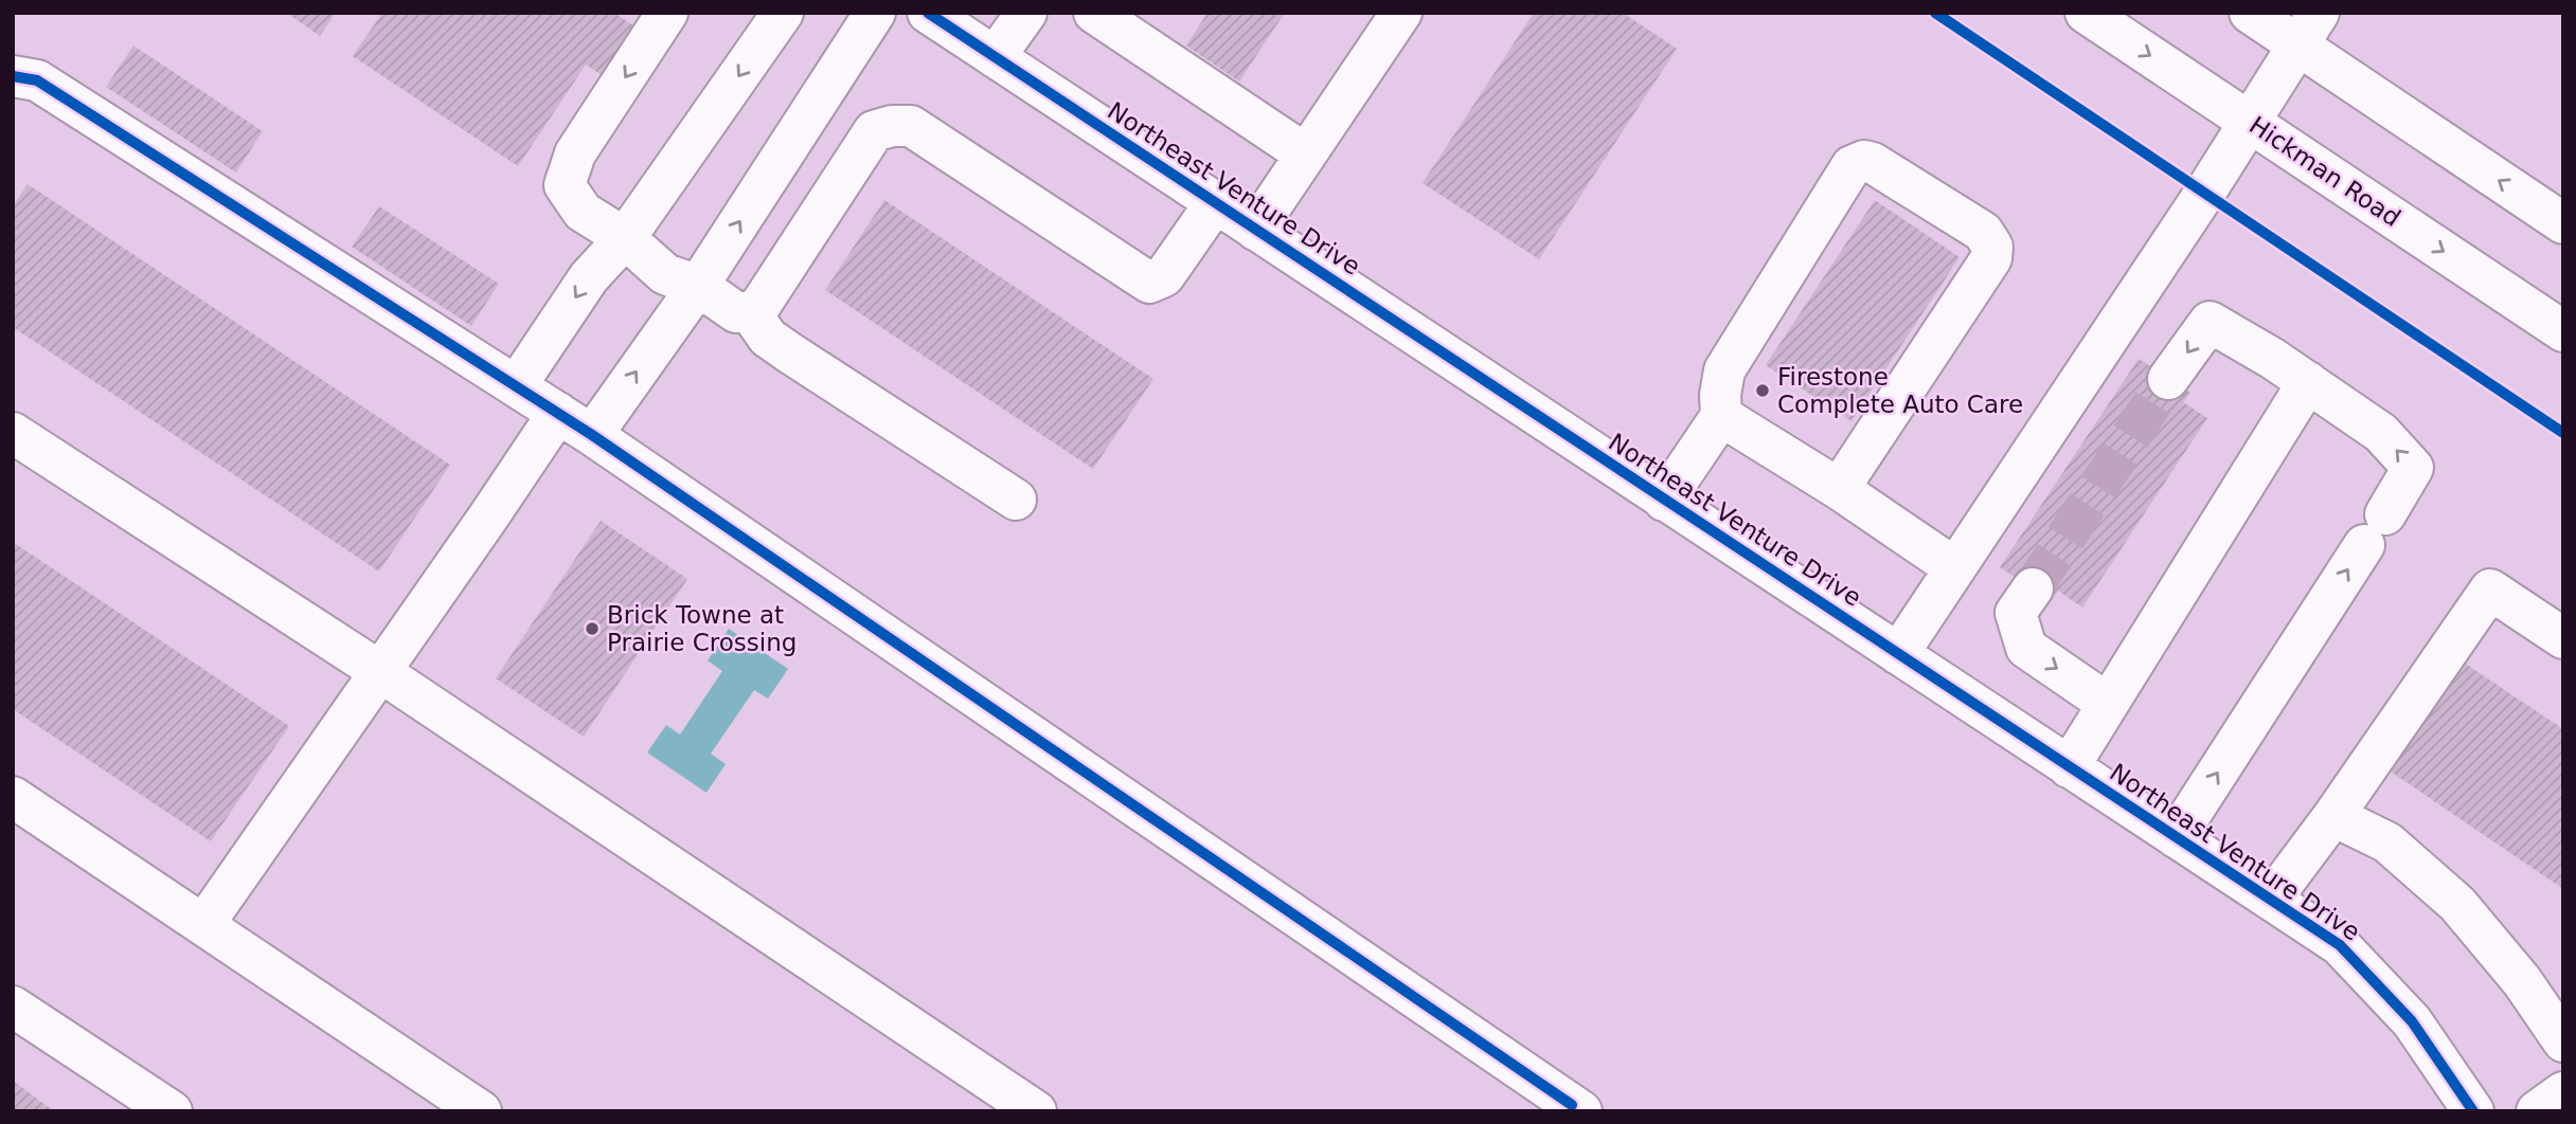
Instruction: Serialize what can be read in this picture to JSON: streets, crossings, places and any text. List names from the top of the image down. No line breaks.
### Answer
{"streets":{"main road":["Hickman Road","Northeast Venture Drive"]},"places":["Firestone Complete Auto Care","Brick Towne at Prairie Crossing"]}
